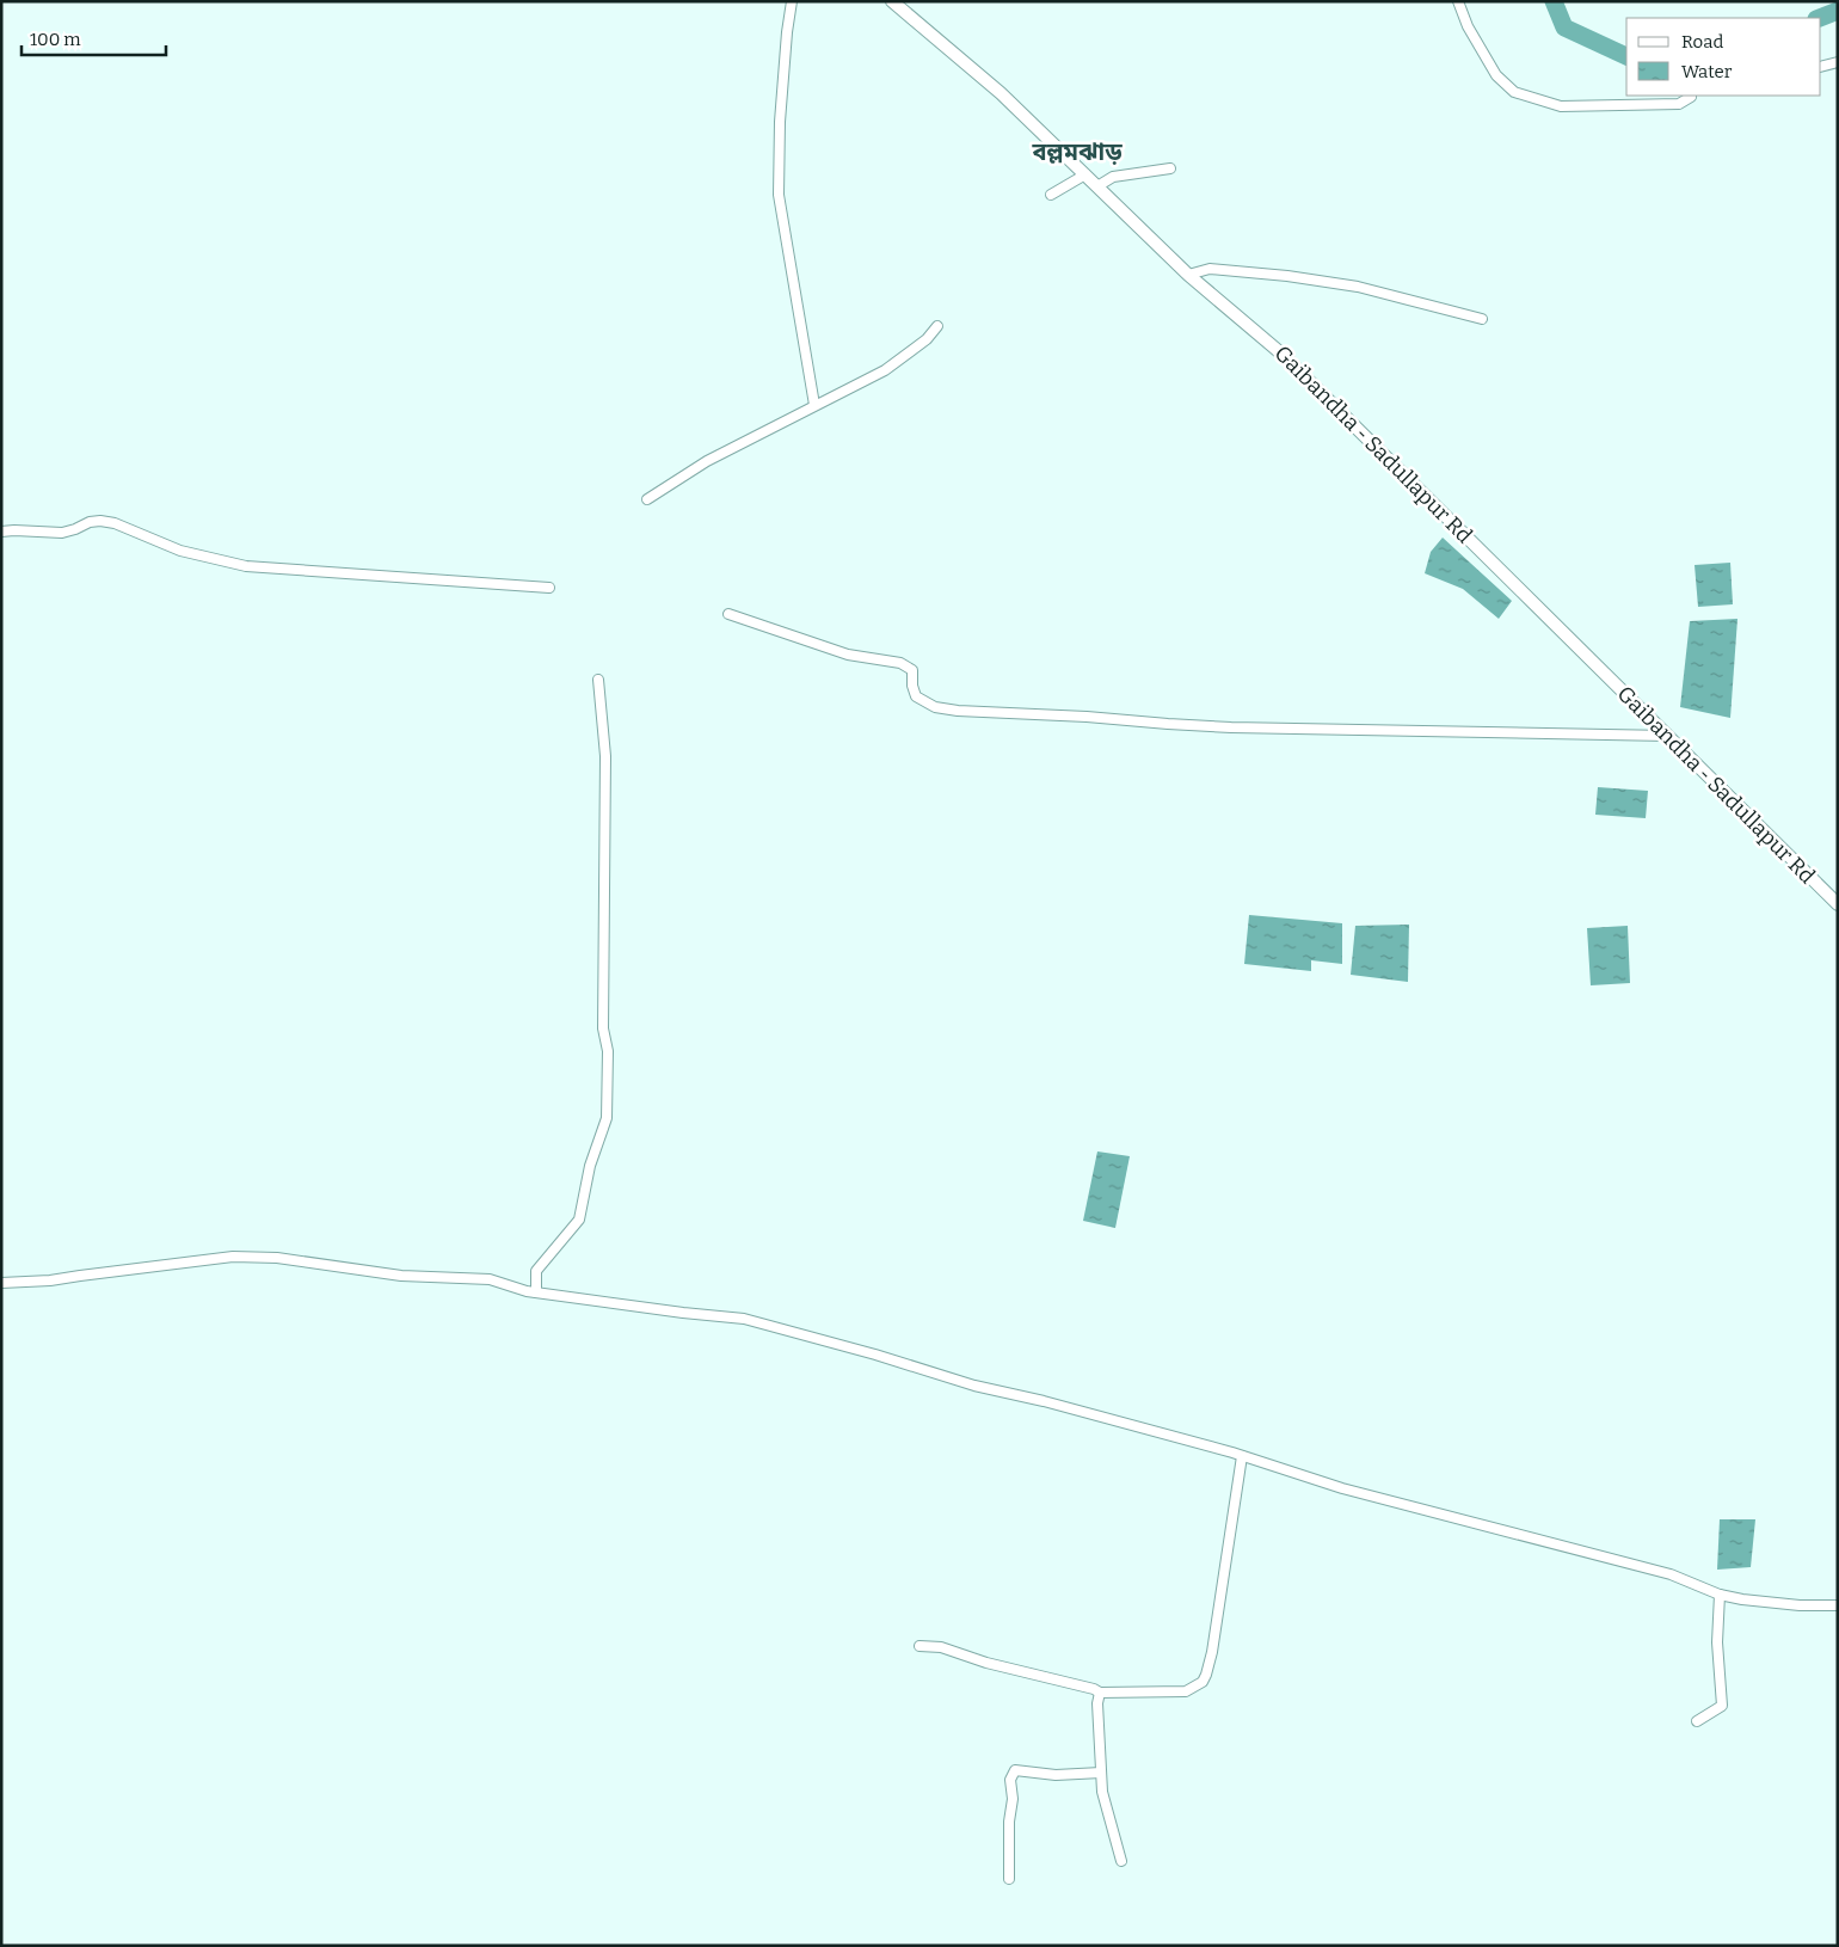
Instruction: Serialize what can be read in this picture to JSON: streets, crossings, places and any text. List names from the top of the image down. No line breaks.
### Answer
{"streets":{"main road":["Gaibandha - Sadullapur Rd"]},"districts":["বল্লমঝাড়"],"legend":["Road","Water"],"scale_bar":"100 m"}
